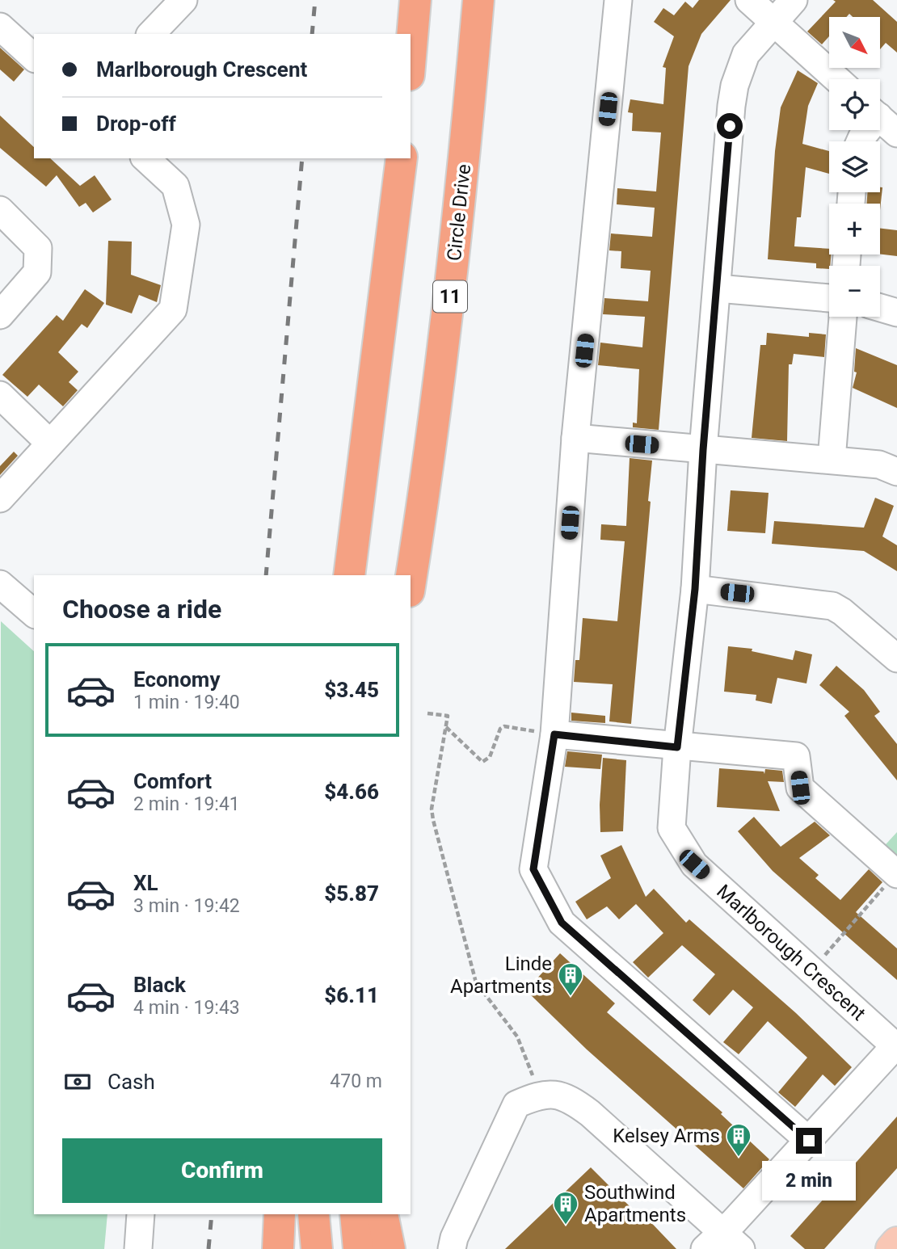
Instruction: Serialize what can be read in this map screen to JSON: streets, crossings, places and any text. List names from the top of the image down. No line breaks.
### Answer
{"streets":{"highway":["Circle Drive","11"],"street":["Marlborough Crescent"]},"places":{"building":["Linde Apartments","Kelsey Arms","Southwind Apartments"]},"north":"bottom right","page":{"map_buttons":["+","−"],"banner":["Marlborough Crescent","Drop-off"],"heading":"Choose a ride","list":[{"name":"Economy","note":"1 min · 19:40","value":"$3.45"},{"name":"Comfort","note":"2 min · 19:41","value":"$4.66"},{"name":"XL","note":"3 min · 19:42","value":"$5.87"},{"name":"Black","note":"4 min · 19:43","value":"$6.11"}],"pay":["Cash","470 m"],"buttons":"Confirm","bubble":"2 min"}}
